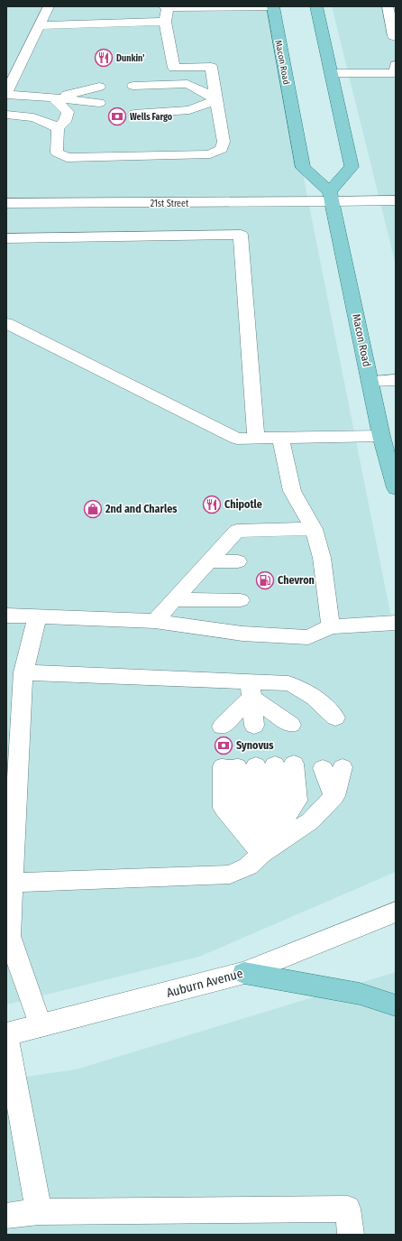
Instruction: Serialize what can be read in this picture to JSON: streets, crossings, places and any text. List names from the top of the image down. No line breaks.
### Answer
{"streets":{"main road":["Macon Road"],"street":["21st Street","Auburn Avenue"]},"crossings":[["Macon Road","21st Street"]],"places":{"restaurant":["Dunkin'","Chipotle"],"bank":["Wells Fargo","Synovus"],"shop":["2nd and Charles"],"fuel station":["Chevron"]}}
